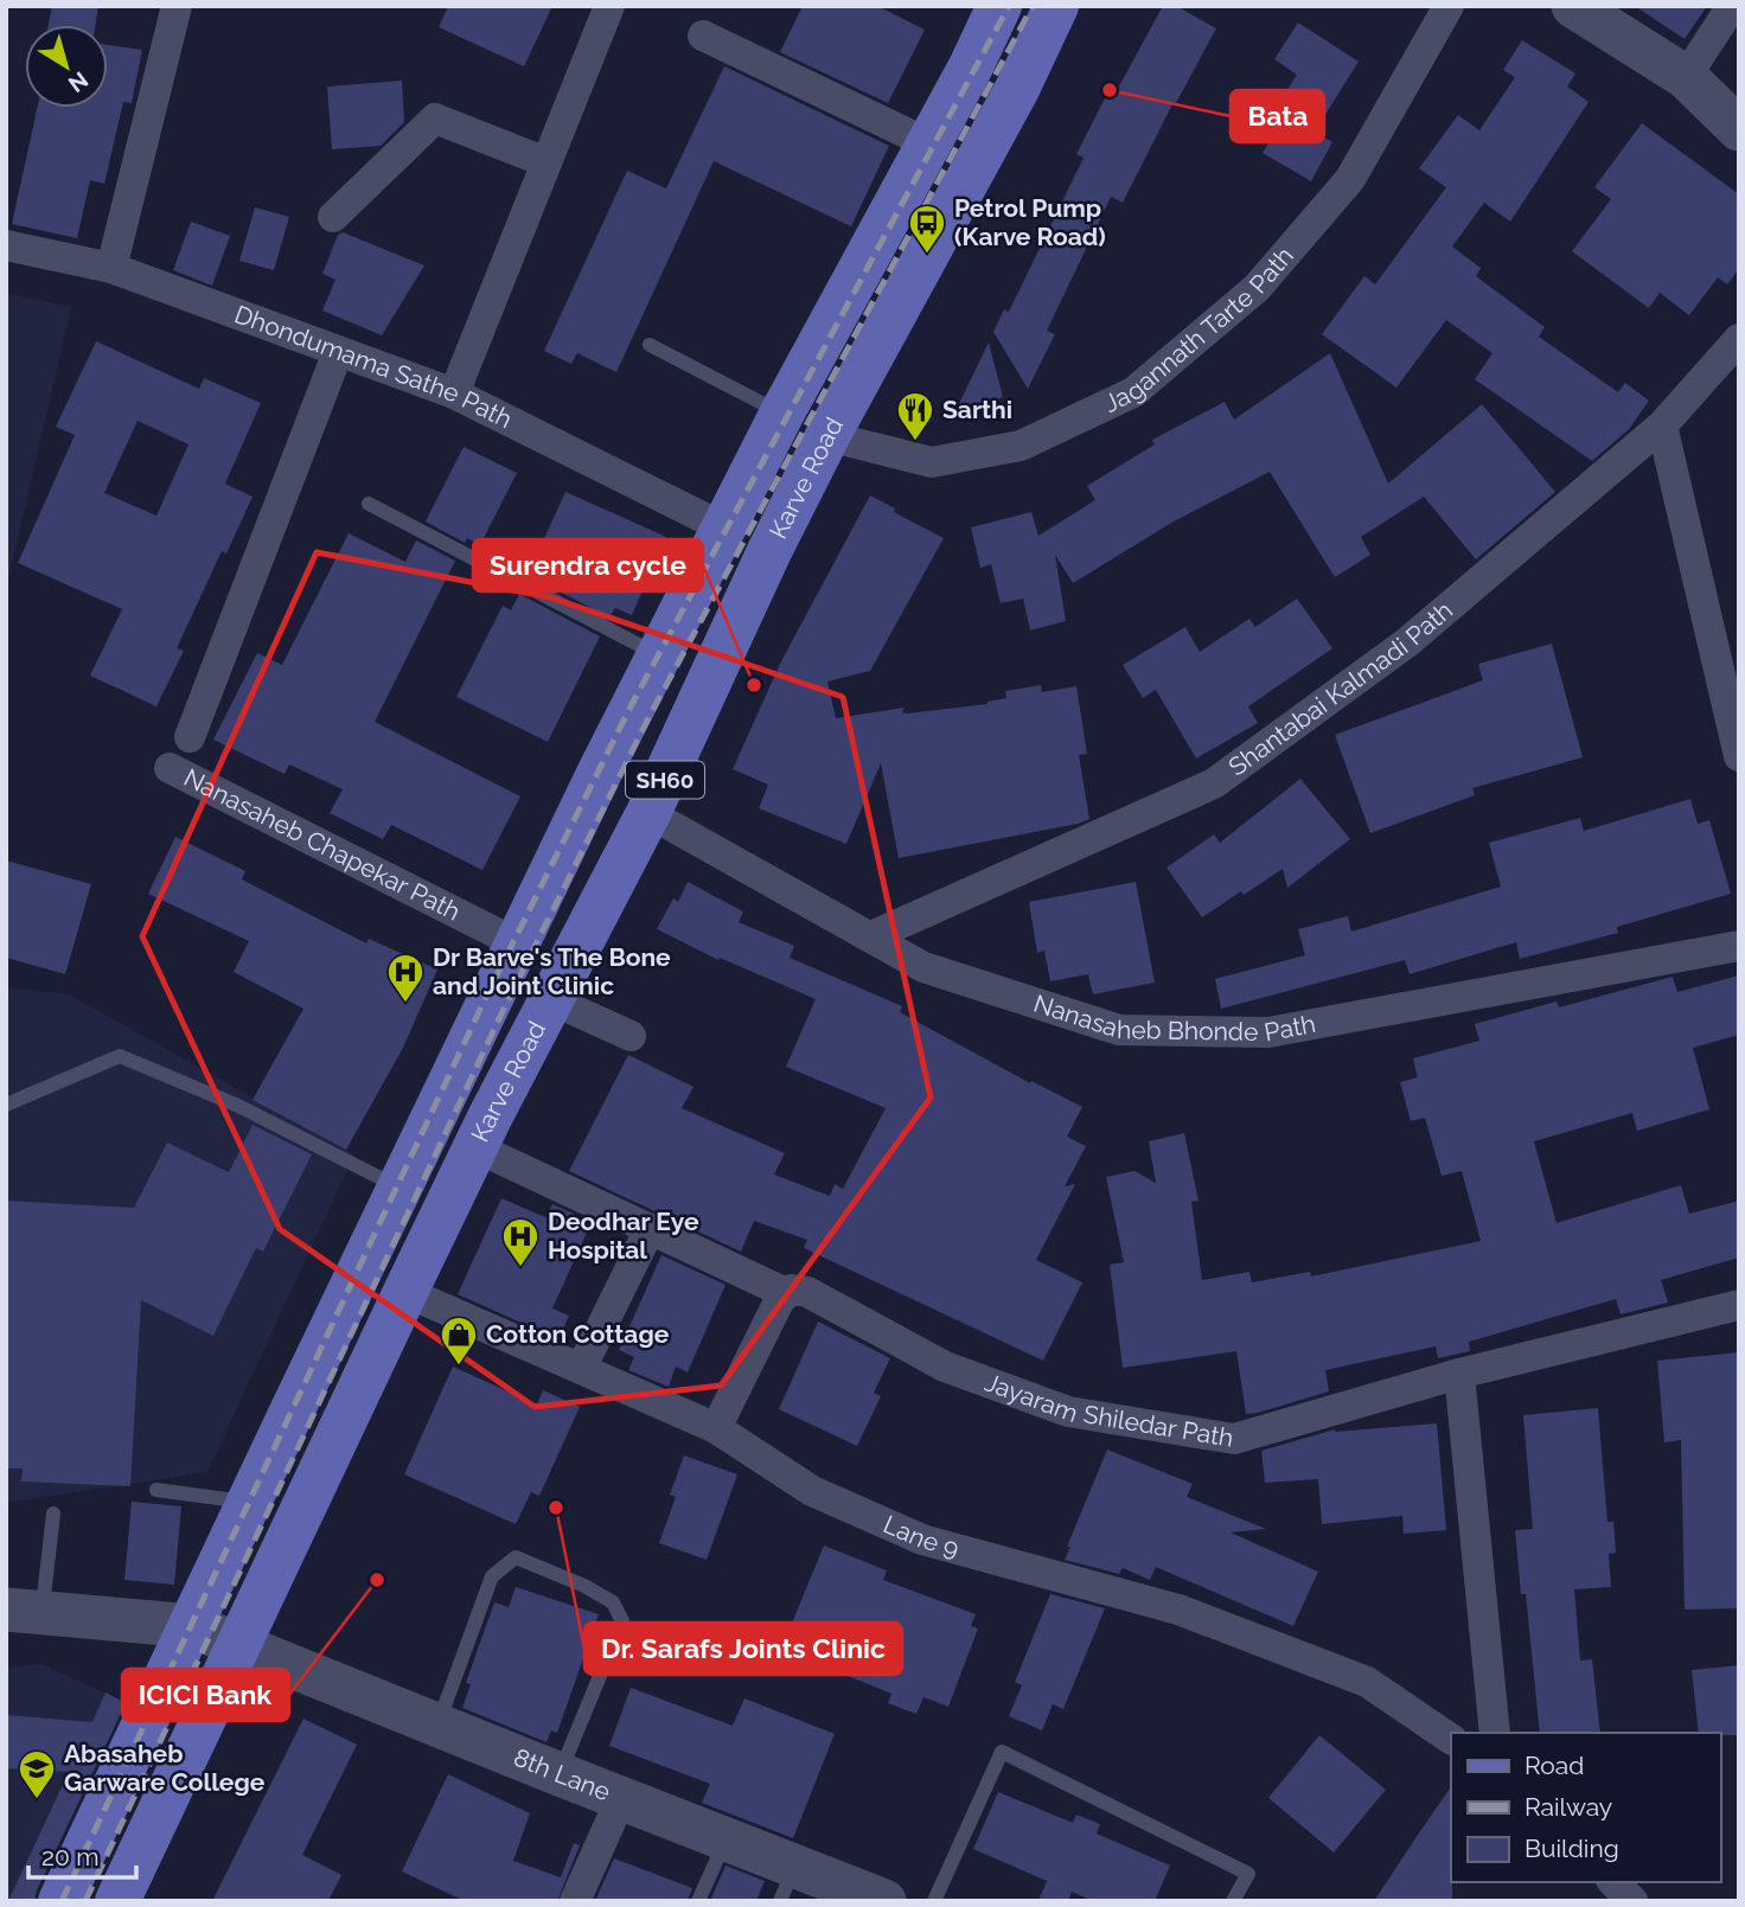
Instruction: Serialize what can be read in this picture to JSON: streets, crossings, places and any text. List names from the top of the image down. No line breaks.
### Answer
{"streets":{"main road":["Karve Road","SH60"],"street":["Jagannath Tarte Path","Dhondumama Sathe Path","Shantabai Kalmadi Path","Nanasaheb Chapekar Path","Nanasaheb Bhonde Path","Jayaram Shiledar Path","Lane 9","8th Lane"]},"crossings":[["Jagannath Tarte Path","Karve Road"],["Dhondumama Sathe Path","Karve Road"],["Karve Road","Nanasaheb Chapekar Path"],["Karve Road","Nanasaheb Bhonde Path"],["Karve Road","Jayaram Shiledar Path"],["Karve Road","Lane 9"],["Karve Road","8th Lane"],["Shantabai Kalmadi Path","Nanasaheb Bhonde Path"]],"places":{"other":["Bata","Surendra cycle","Dr. Sarafs Joints Clinic","ICICI Bank"],"bus stop":["Petrol Pump (Karve Road)"],"restaurant":["Sarthi"],"hospital":["Dr Barve's The Bone and Joint Clinic","Deodhar Eye Hospital"],"shop":["Cotton Cottage"],"school or university":["Abasaheb Garware College"]},"legend":["Road","Railway","Building"],"scale_bar":"20 m","north":"bottom right"}
